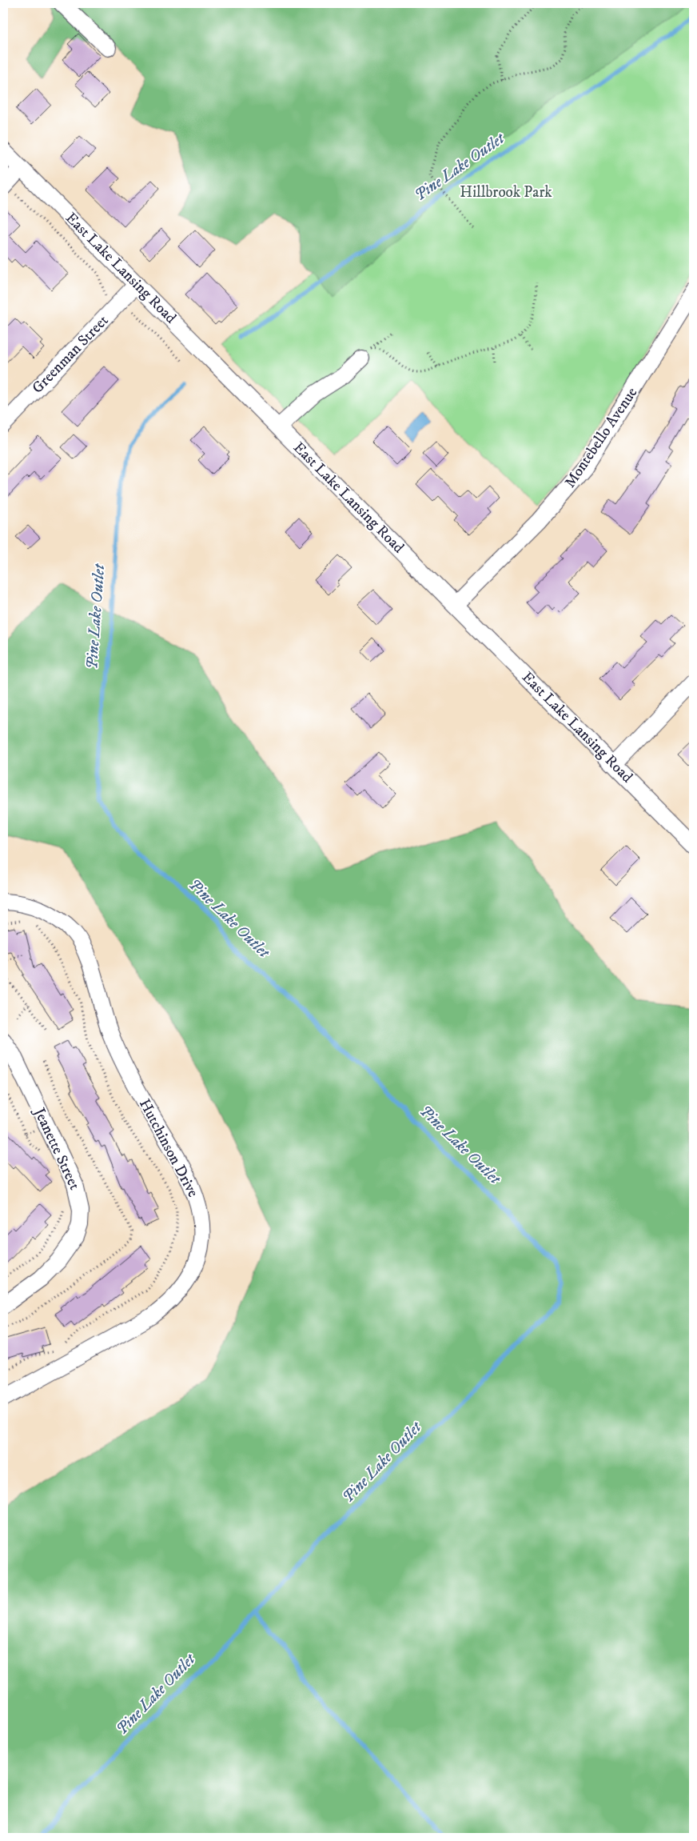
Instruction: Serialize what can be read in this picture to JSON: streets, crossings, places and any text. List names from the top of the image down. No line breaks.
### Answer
{"streets":{"street":["East Lake Lansing Road","Greenman Street","Montebello Avenue","Hutchinson Drive","Jeanette Street"]},"crossings":[["East Lake Lansing Road","Greenman Street"],["East Lake Lansing Road","Montebello Avenue"]],"water":["Pine Lake Outlet"],"parks":["Hillbrook Park"]}
